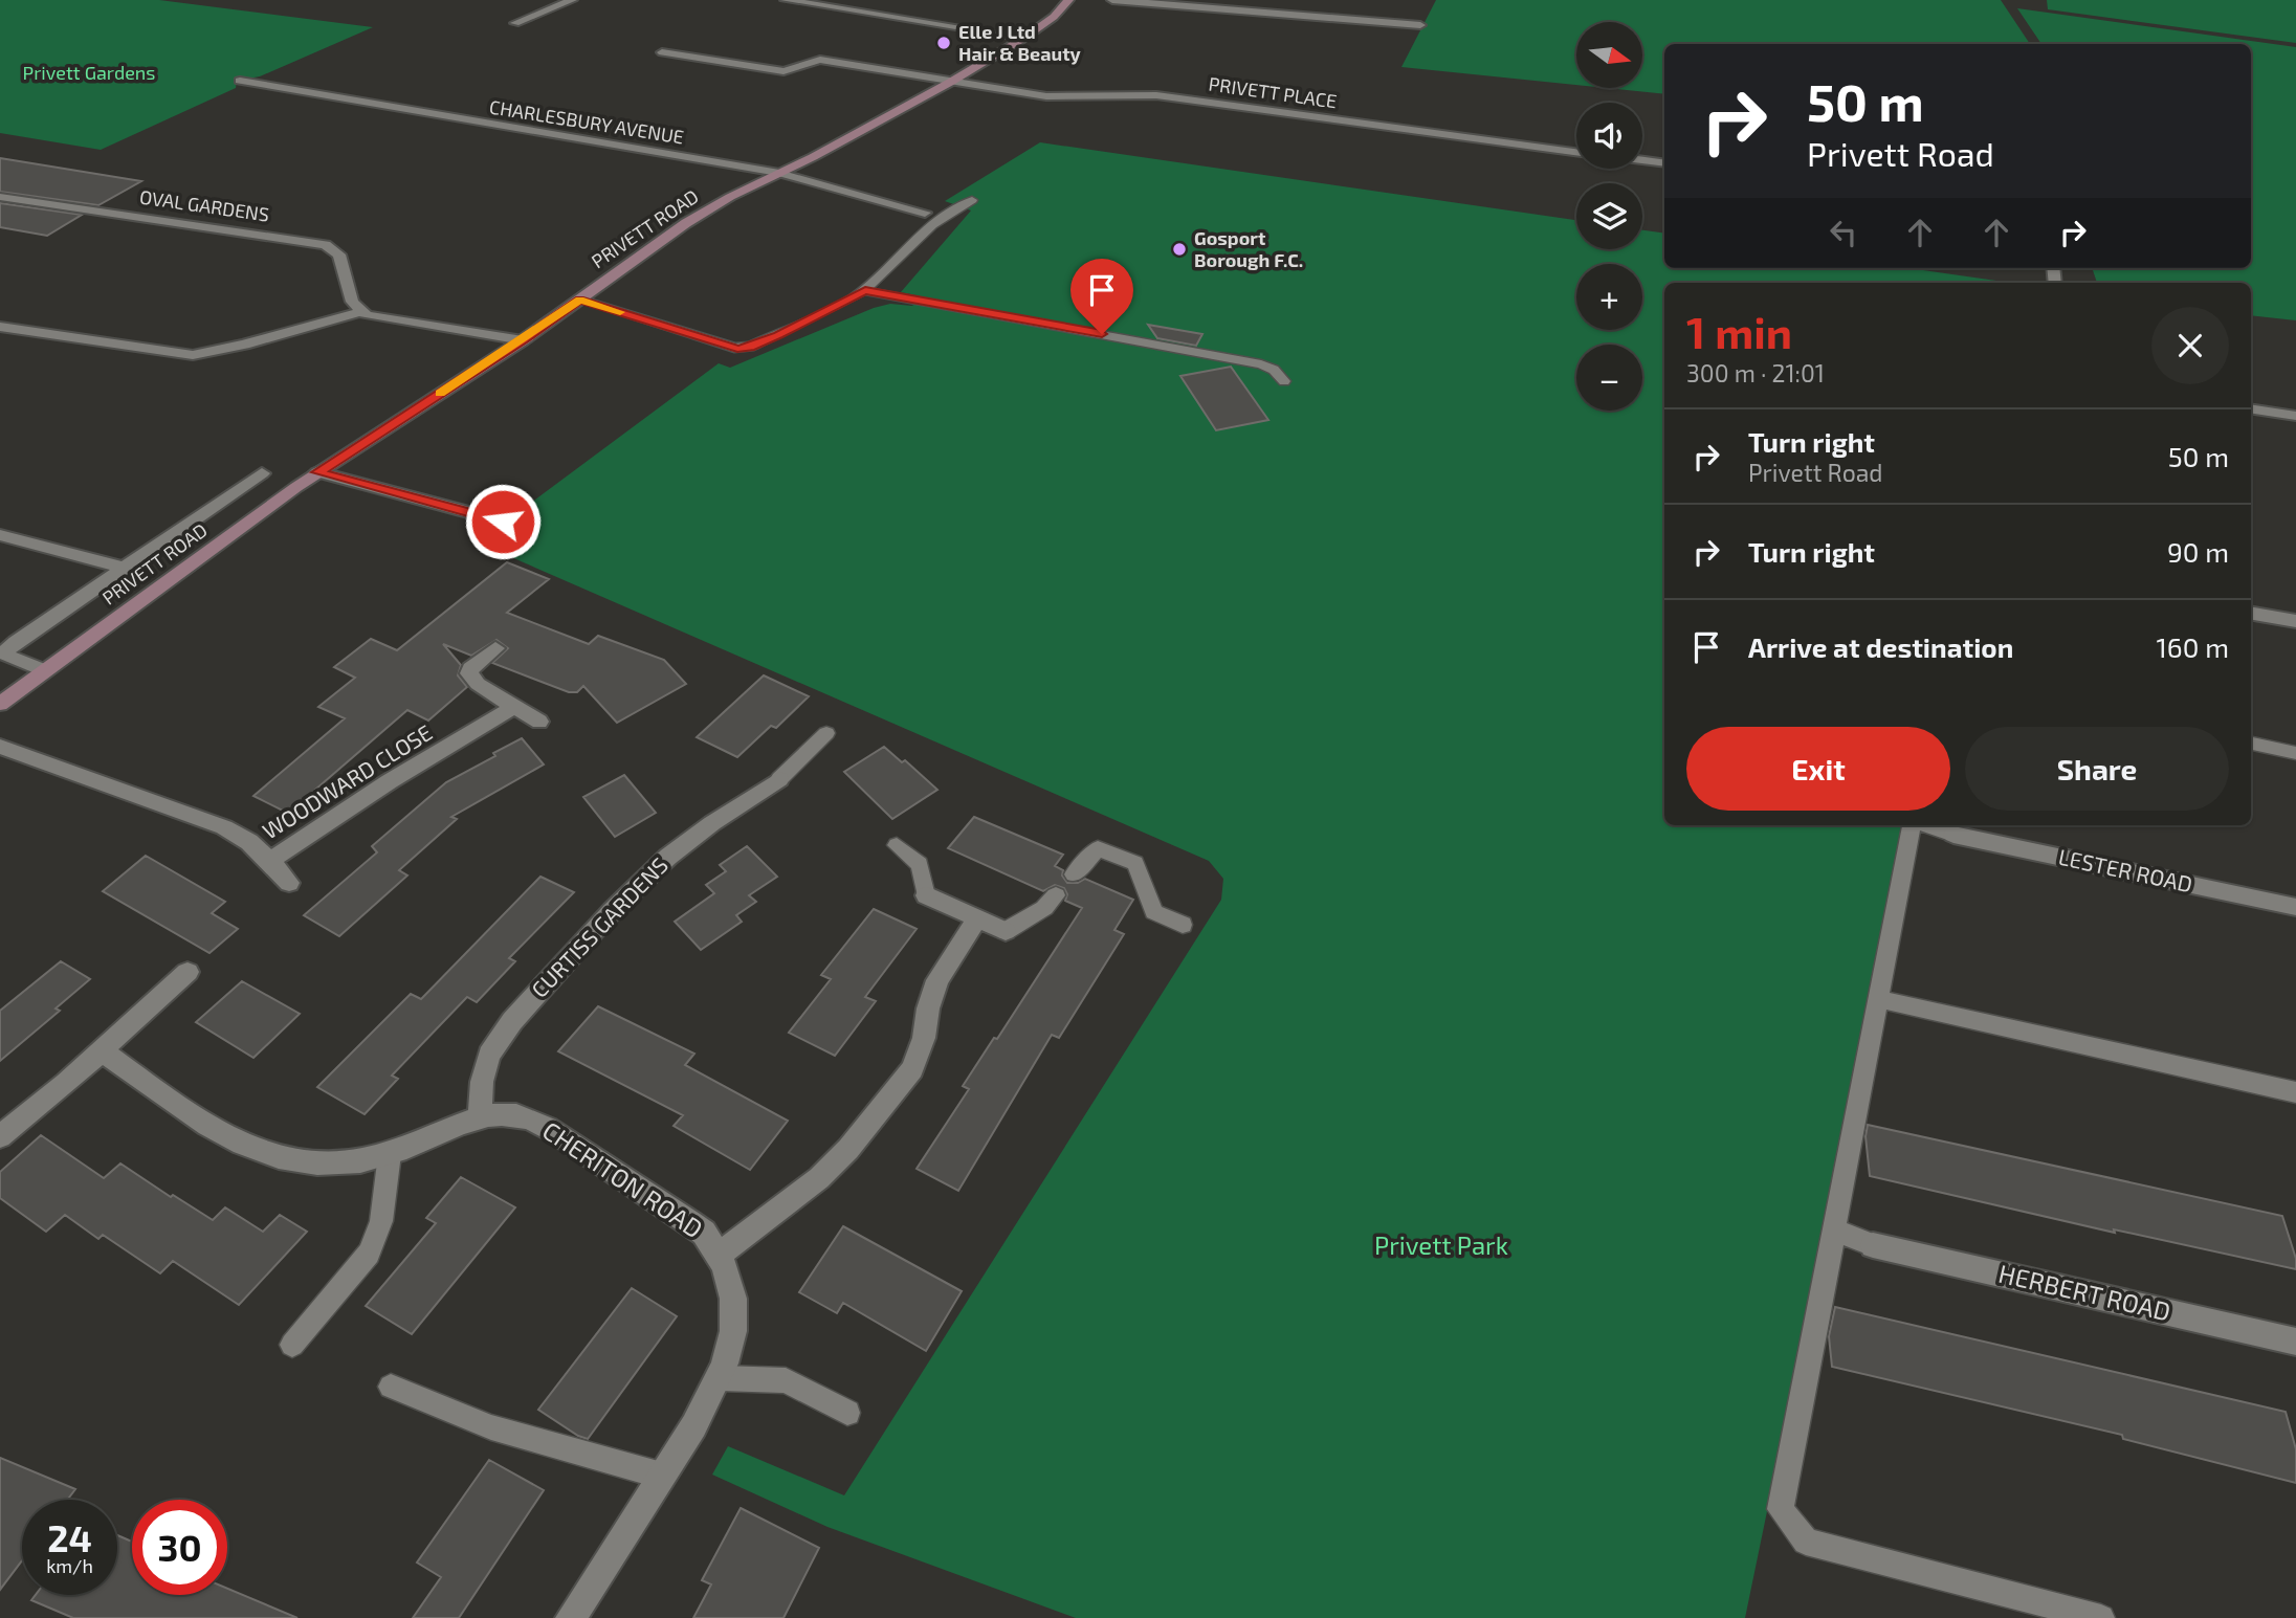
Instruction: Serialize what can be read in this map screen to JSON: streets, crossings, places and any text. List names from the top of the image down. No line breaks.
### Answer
{"streets":{"main road":["PRIVETT ROAD"],"street":["PRIVETT PLACE","CHARLESBURY AVENUE","OVAL GARDENS","WOODWARD CLOSE","LESTER ROAD","CURTISS GARDENS","CHERITON ROAD","HERBERT ROAD"]},"crossings":[["PRIVETT PLACE","PRIVETT ROAD"],["CHARLESBURY AVENUE","PRIVETT ROAD"],["CURTISS GARDENS","CHERITON ROAD"]],"parks":["Privett Gardens","Privett Park"],"places":["Elle J Ltd Hair & Beauty","Gosport Borough F.C."],"north":"right","page":{"map_buttons":["+","−"],"turn":["50 m","Privett Road"],"heading":["1 min","300 m · 21:01"],"list":[{"name":"Turn right","note":"Privett Road","value":"50 m"},{"name":"Turn right","value":"90 m"},{"name":"Arrive at destination","value":"160 m"}],"buttons":["Exit","Share"],"speed":"24 km/h","limit":"30"}}
